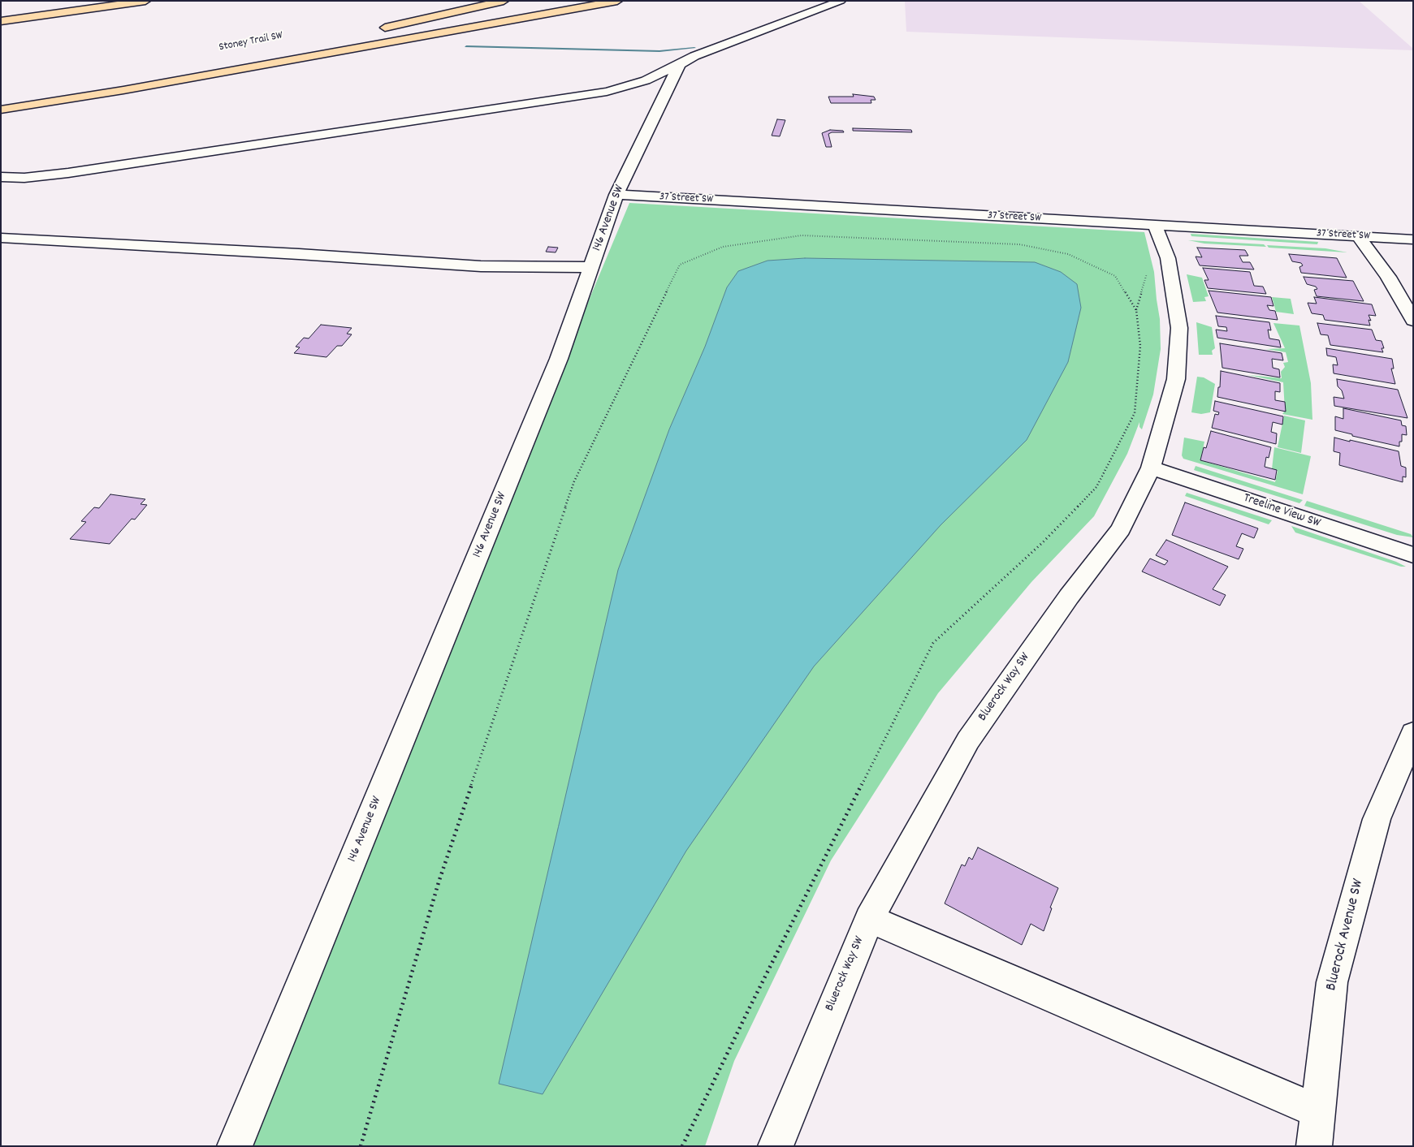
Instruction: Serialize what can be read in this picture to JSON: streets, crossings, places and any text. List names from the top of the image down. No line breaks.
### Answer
{"streets":{"highway":["Stoney Trail SW"],"street":["37 Street SW","146 Avenue SW","Treeline View SW","Bluerock Way SW","Bluerock Avenue SW"]},"crossings":[["37 Street SW","146 Avenue SW"],["37 Street SW","Bluerock Way SW"],["Treeline View SW","Bluerock Way SW"]]}
